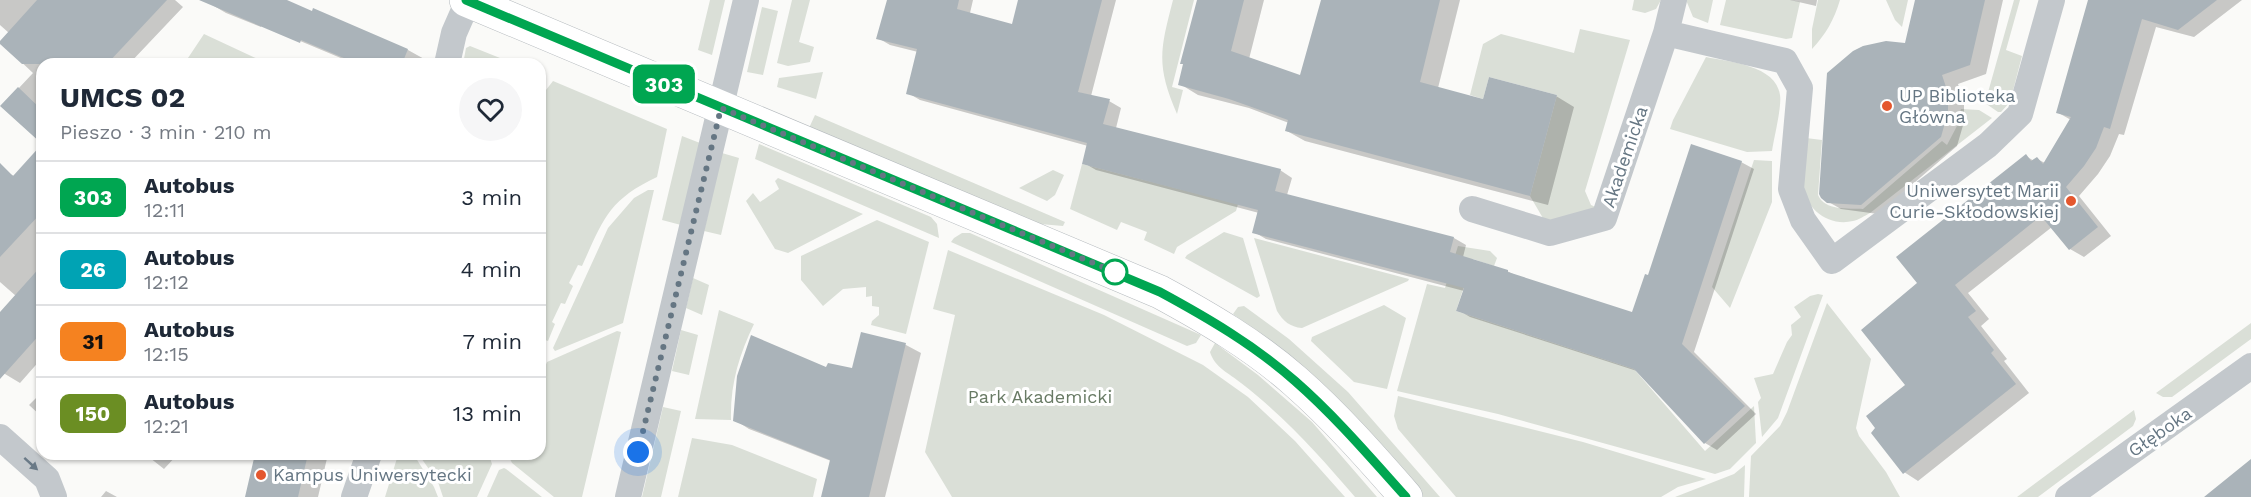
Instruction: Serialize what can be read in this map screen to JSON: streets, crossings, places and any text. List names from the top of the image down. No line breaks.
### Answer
{"streets":{"street":["Akademicka","Głęboka"]},"parks":["Park Akademicki"],"places":["UP Biblioteka Główna","Uniwersytet Marii Curie-Skłodowskiej","Kampus Uniwersytecki"],"lines":["bus line 303"],"page":{"on_map":"303","heading":["UMCS 02","Pieszo · 3 min · 210 m"],"list":[{"mark":"303","name":"Autobus","note":"12:11","value":"3 min"},{"mark":"26","name":"Autobus","note":"12:12","value":"4 min"},{"mark":"31","name":"Autobus","note":"12:15","value":"7 min"},{"mark":"150","name":"Autobus","note":"12:21","value":"13 min"}]}}
